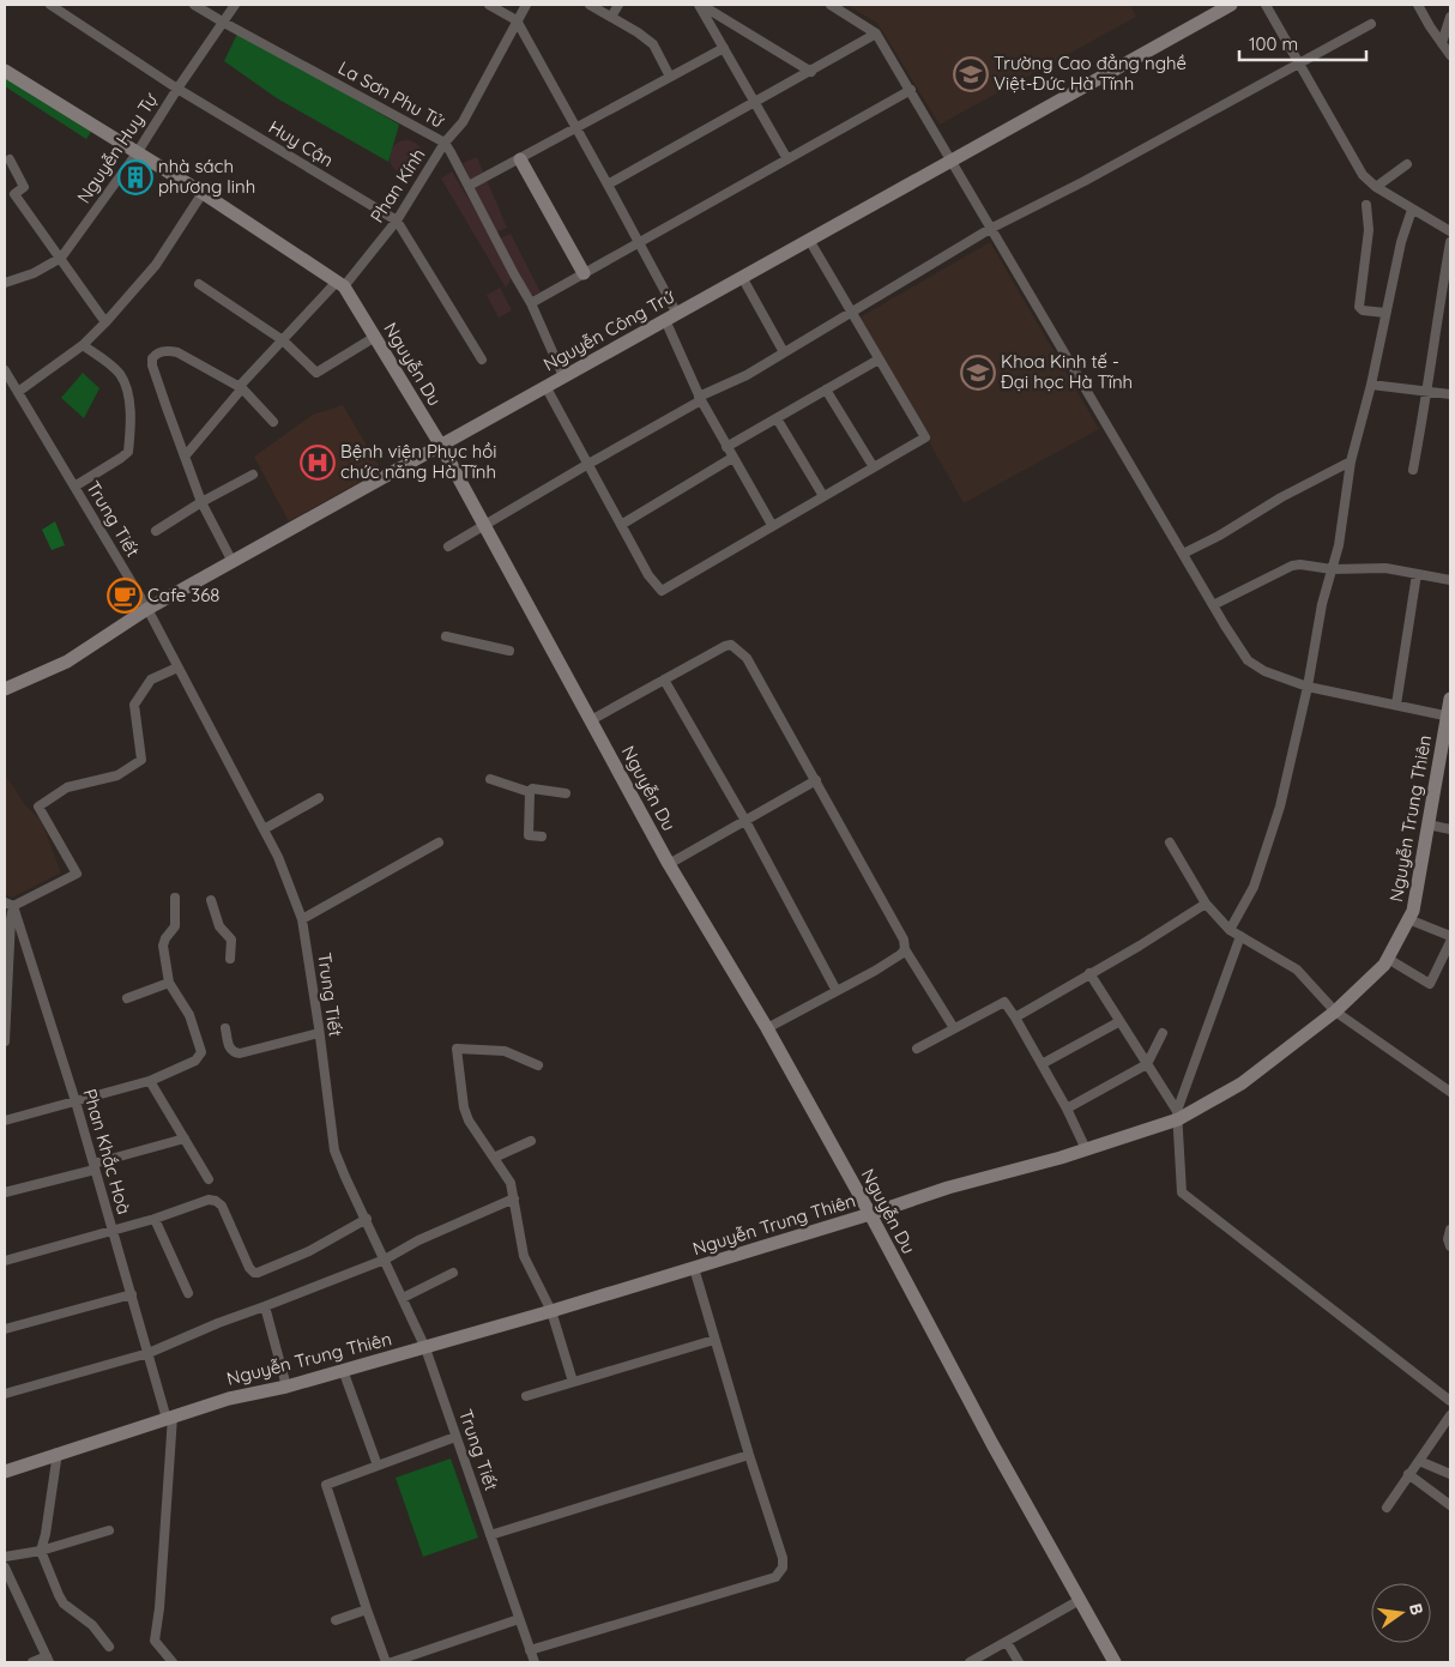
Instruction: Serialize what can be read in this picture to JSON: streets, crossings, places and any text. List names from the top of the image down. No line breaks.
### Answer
{"streets":{"main road":["Nguyễn Công Trứ","Nguyễn Du","Nguyễn Trung Thiên"],"street":["La Sơn Phu Tử","Huy Cận","Nguyễn Huy Tự","Phan Kính","Trung Tiết","Phan Khắc Hoà"]},"crossings":[["La Sơn Phu Tử","Nguyễn Huy Tự"],["La Sơn Phu Tử","Phan Kính"],["La Sơn Phu Tử","Nguyễn Công Trứ"],["Huy Cận","Nguyễn Huy Tự"],["Huy Cận","Phan Kính"],["Nguyễn Huy Tự","Nguyễn Du"],["Phan Kính","Nguyễn Du"],["Nguyễn Công Trứ","Nguyễn Du"],["Nguyễn Công Trứ","Trung Tiết"],["Nguyễn Du","Nguyễn Trung Thiên"],["Trung Tiết","Nguyễn Trung Thiên"],["Nguyễn Trung Thiên","Phan Khắc Hoà"]],"places":{"school or university":["Trường Cao đẳng nghề Việt-Đức Hà Tĩnh","Khoa Kinh tế - Đại học Hà Tĩnh"],"building":["nhà sách phương linh"],"hospital":["Bệnh viện Phục hồi chức năng Hà Tĩnh"],"cafe":["Cafe 368"]},"scale_bar":"100 m","north":"right"}
